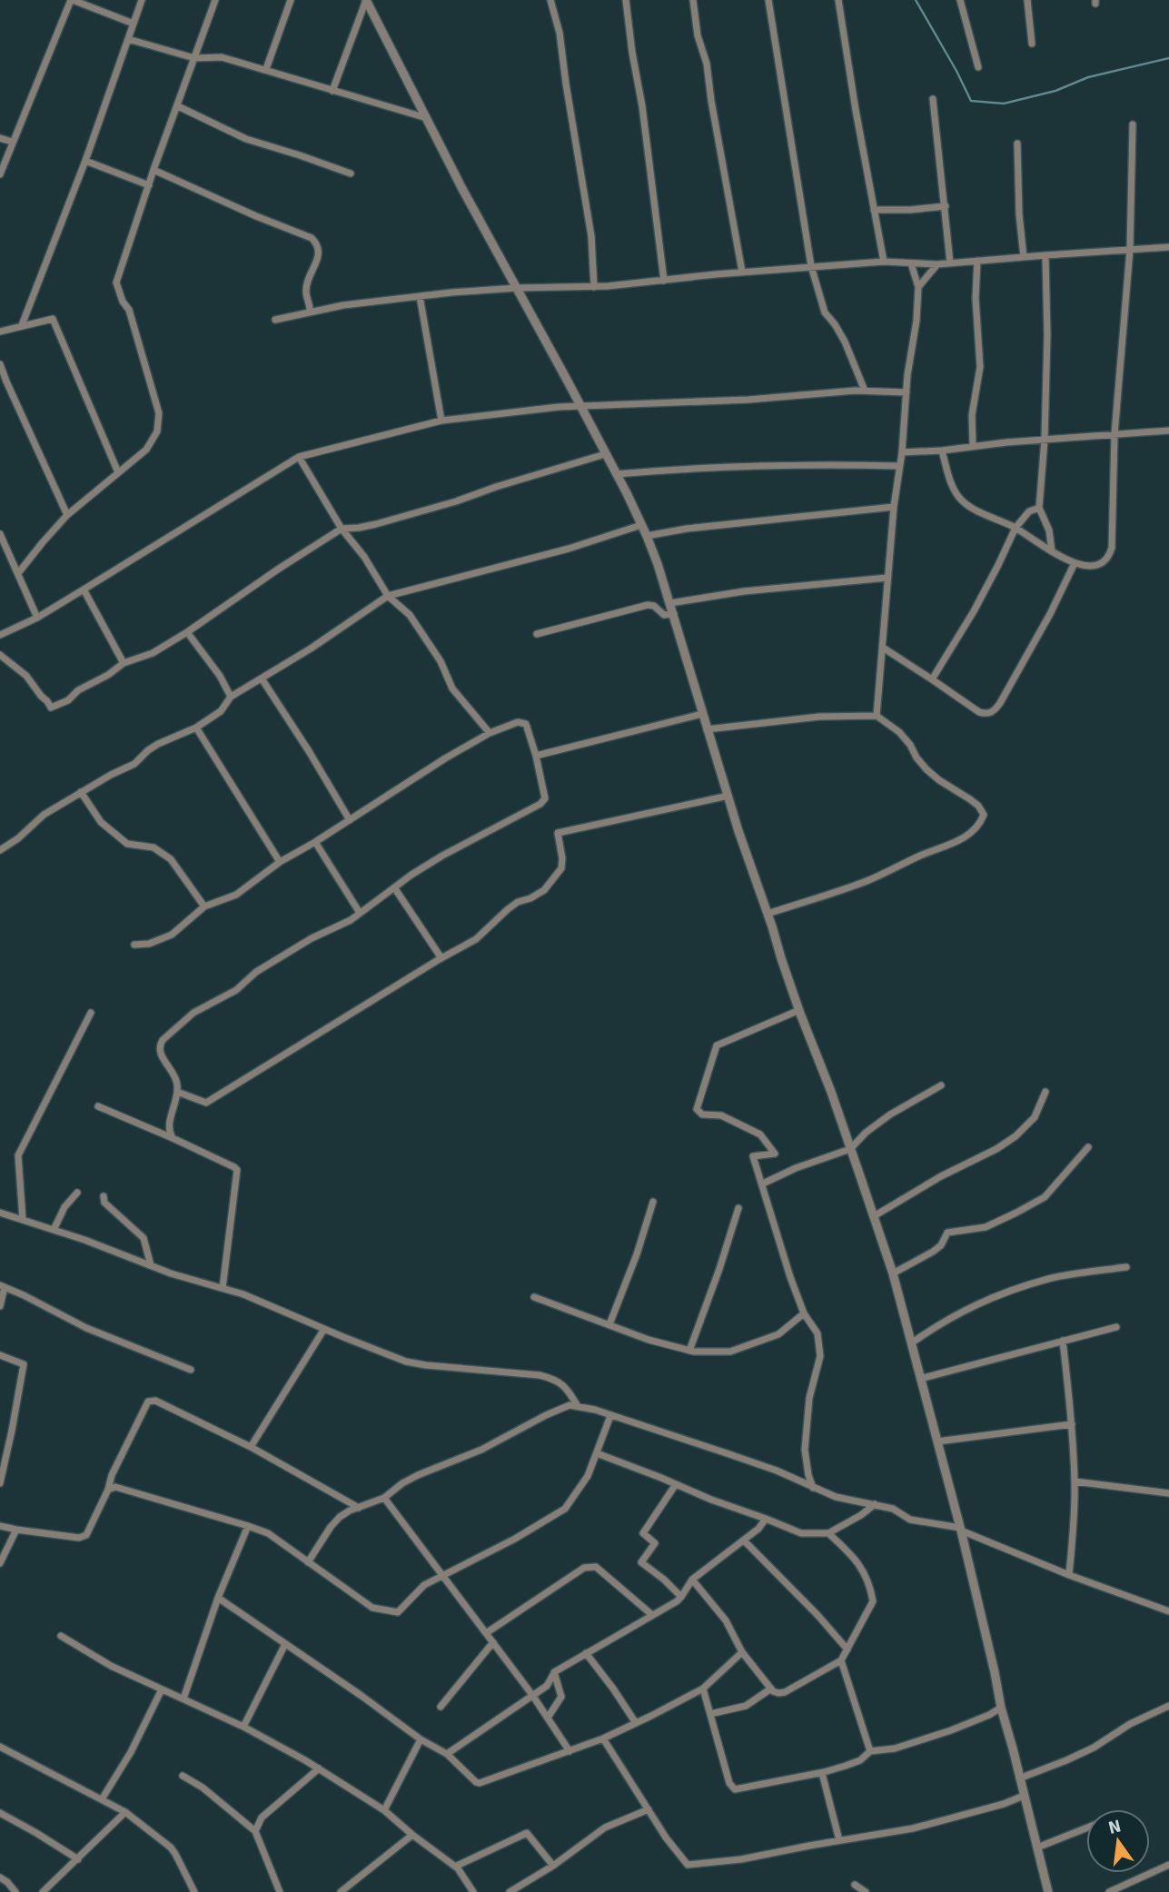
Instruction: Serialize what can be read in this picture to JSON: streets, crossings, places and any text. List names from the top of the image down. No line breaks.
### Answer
{"north":"top"}
